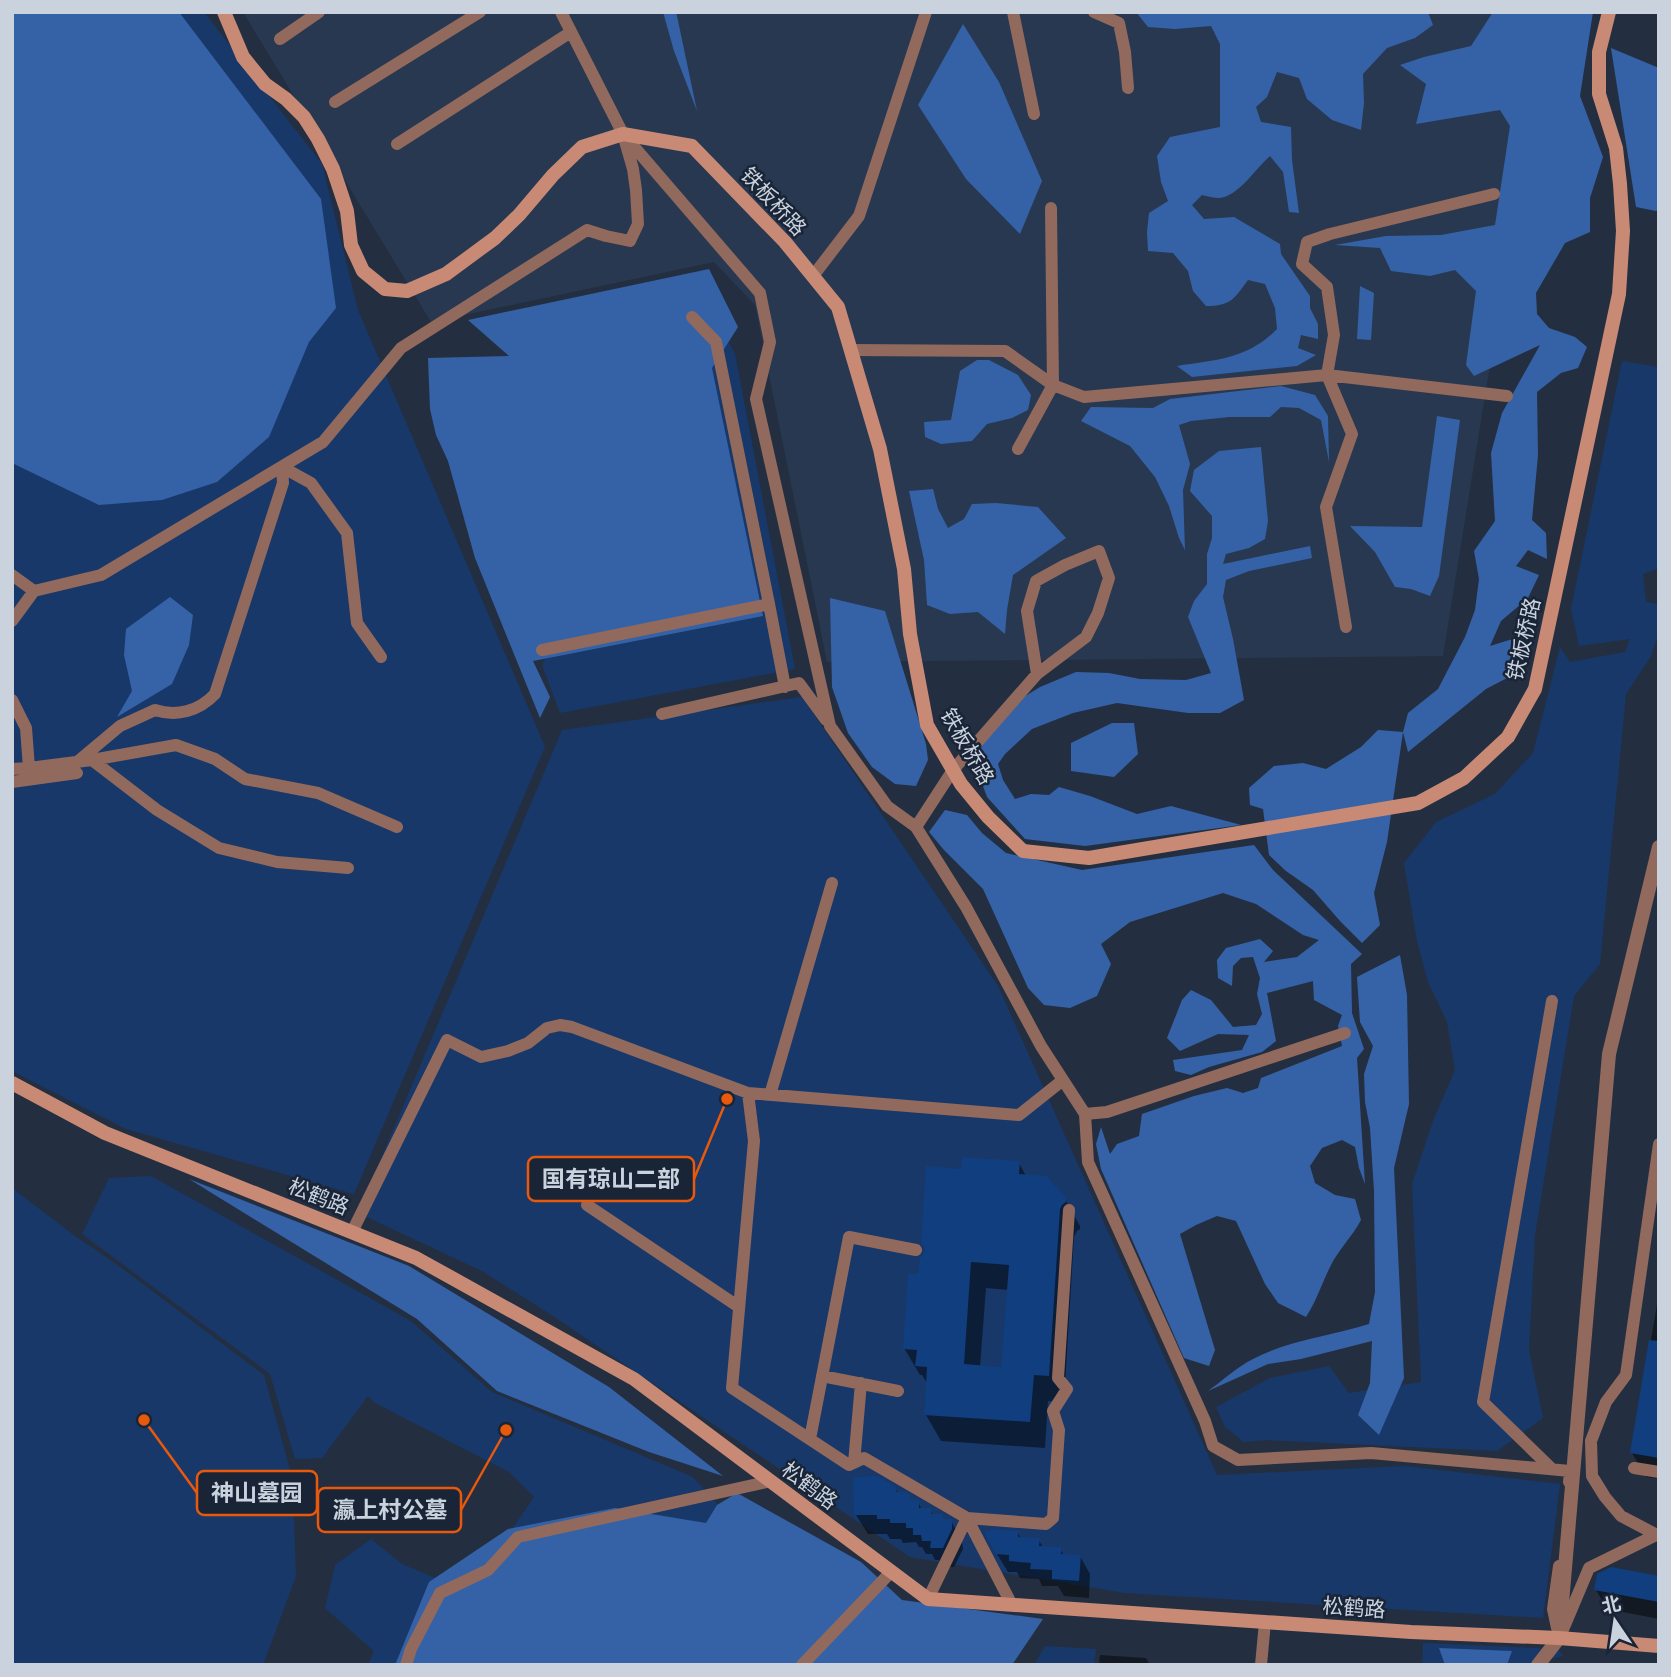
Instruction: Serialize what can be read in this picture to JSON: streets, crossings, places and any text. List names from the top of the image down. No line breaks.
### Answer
{"streets":{"street":["铁板桥路","松鹤路"]},"places":["国有琼山二部","神山墓园","瀛上村公墓"],"north":"top"}
